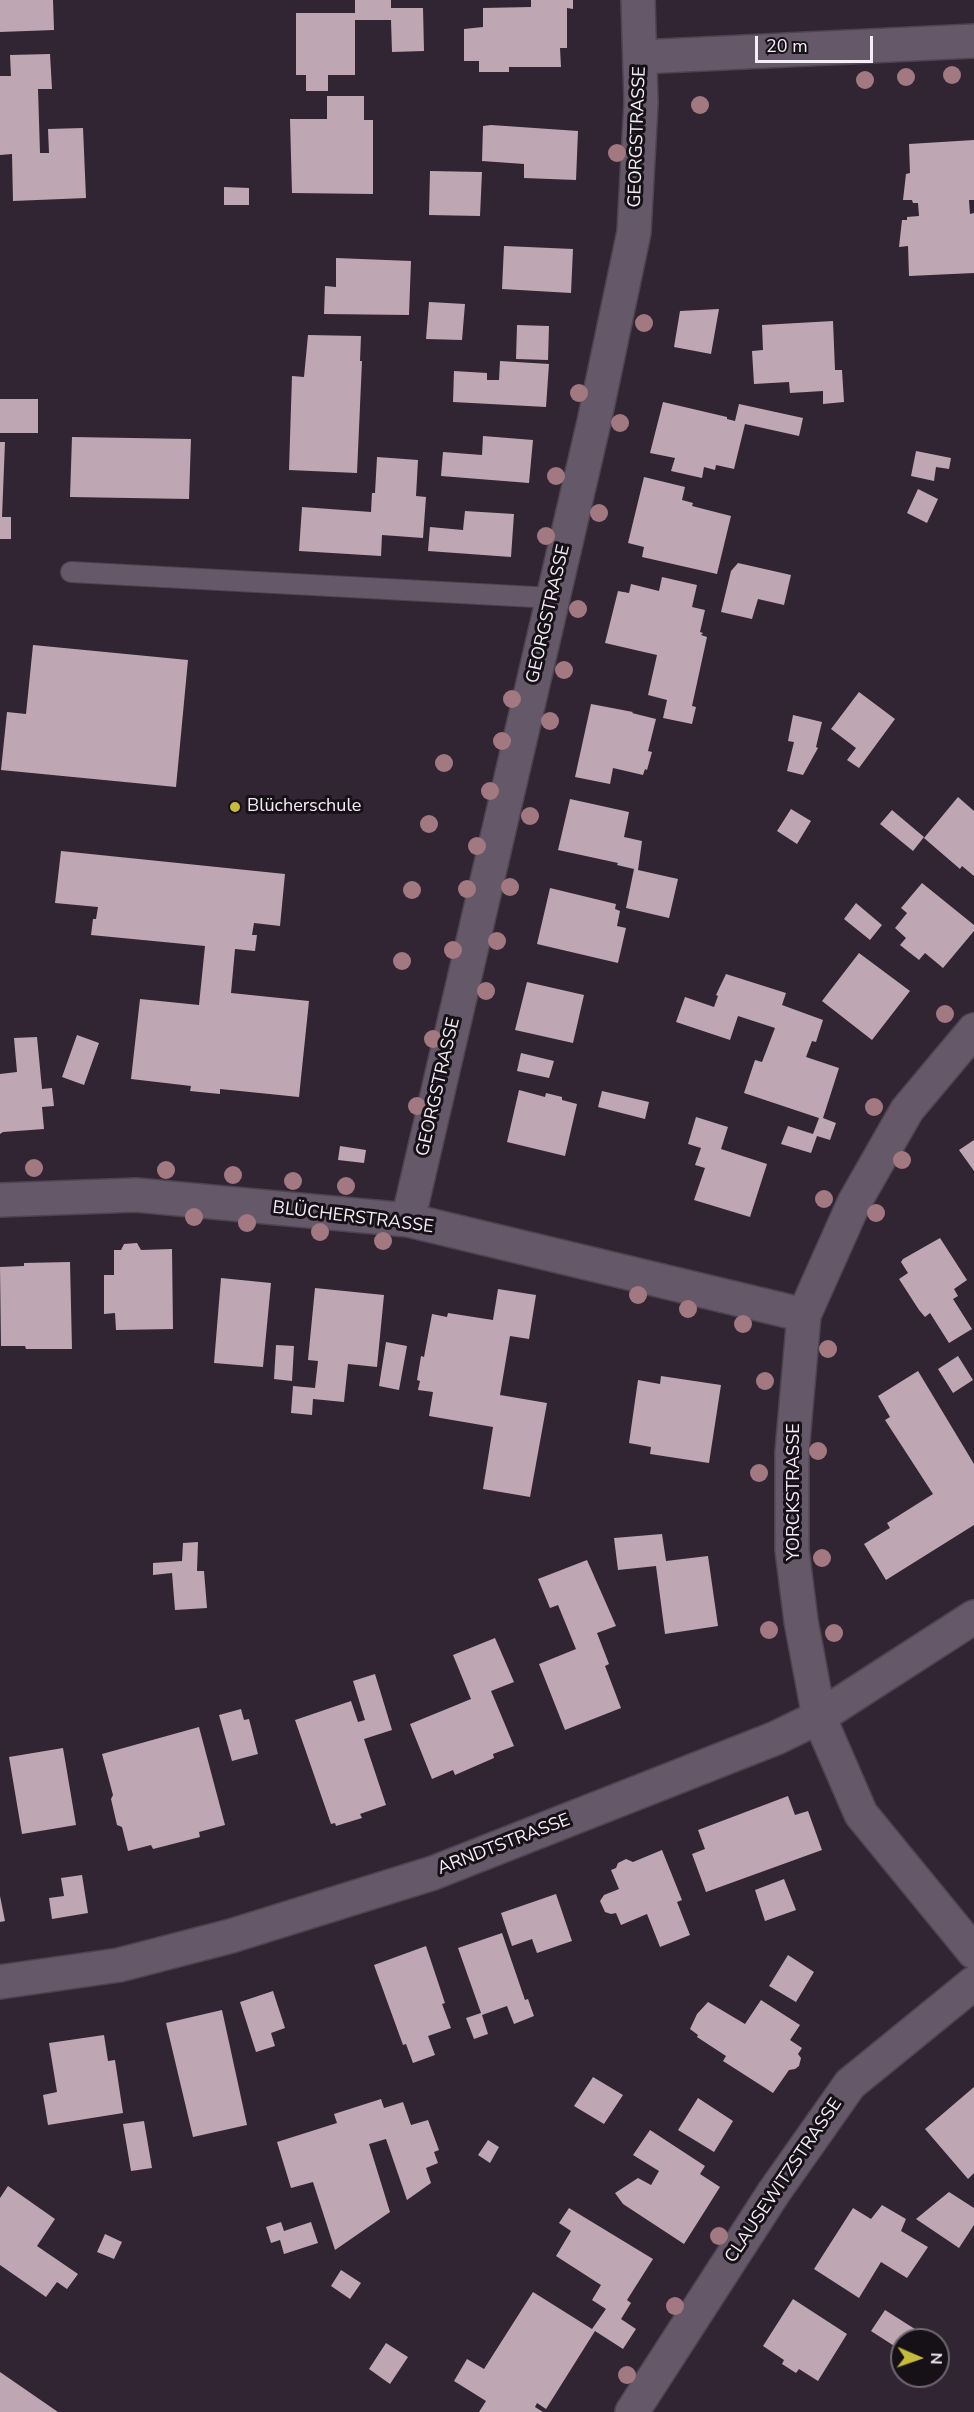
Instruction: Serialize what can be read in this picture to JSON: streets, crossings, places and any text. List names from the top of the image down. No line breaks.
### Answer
{"streets":{"street":["GEORGSTRASSE","BLÜCHERSTRASSE","YORCKSTRASSE","ARNDTSTRASSE","CLAUSEWITZSTRASSE"]},"crossings":[["GEORGSTRASSE","BLÜCHERSTRASSE"],["BLÜCHERSTRASSE","YORCKSTRASSE"],["YORCKSTRASSE","ARNDTSTRASSE"]],"places":["Blücherschule"],"scale_bar":"20 m","north":"right"}
